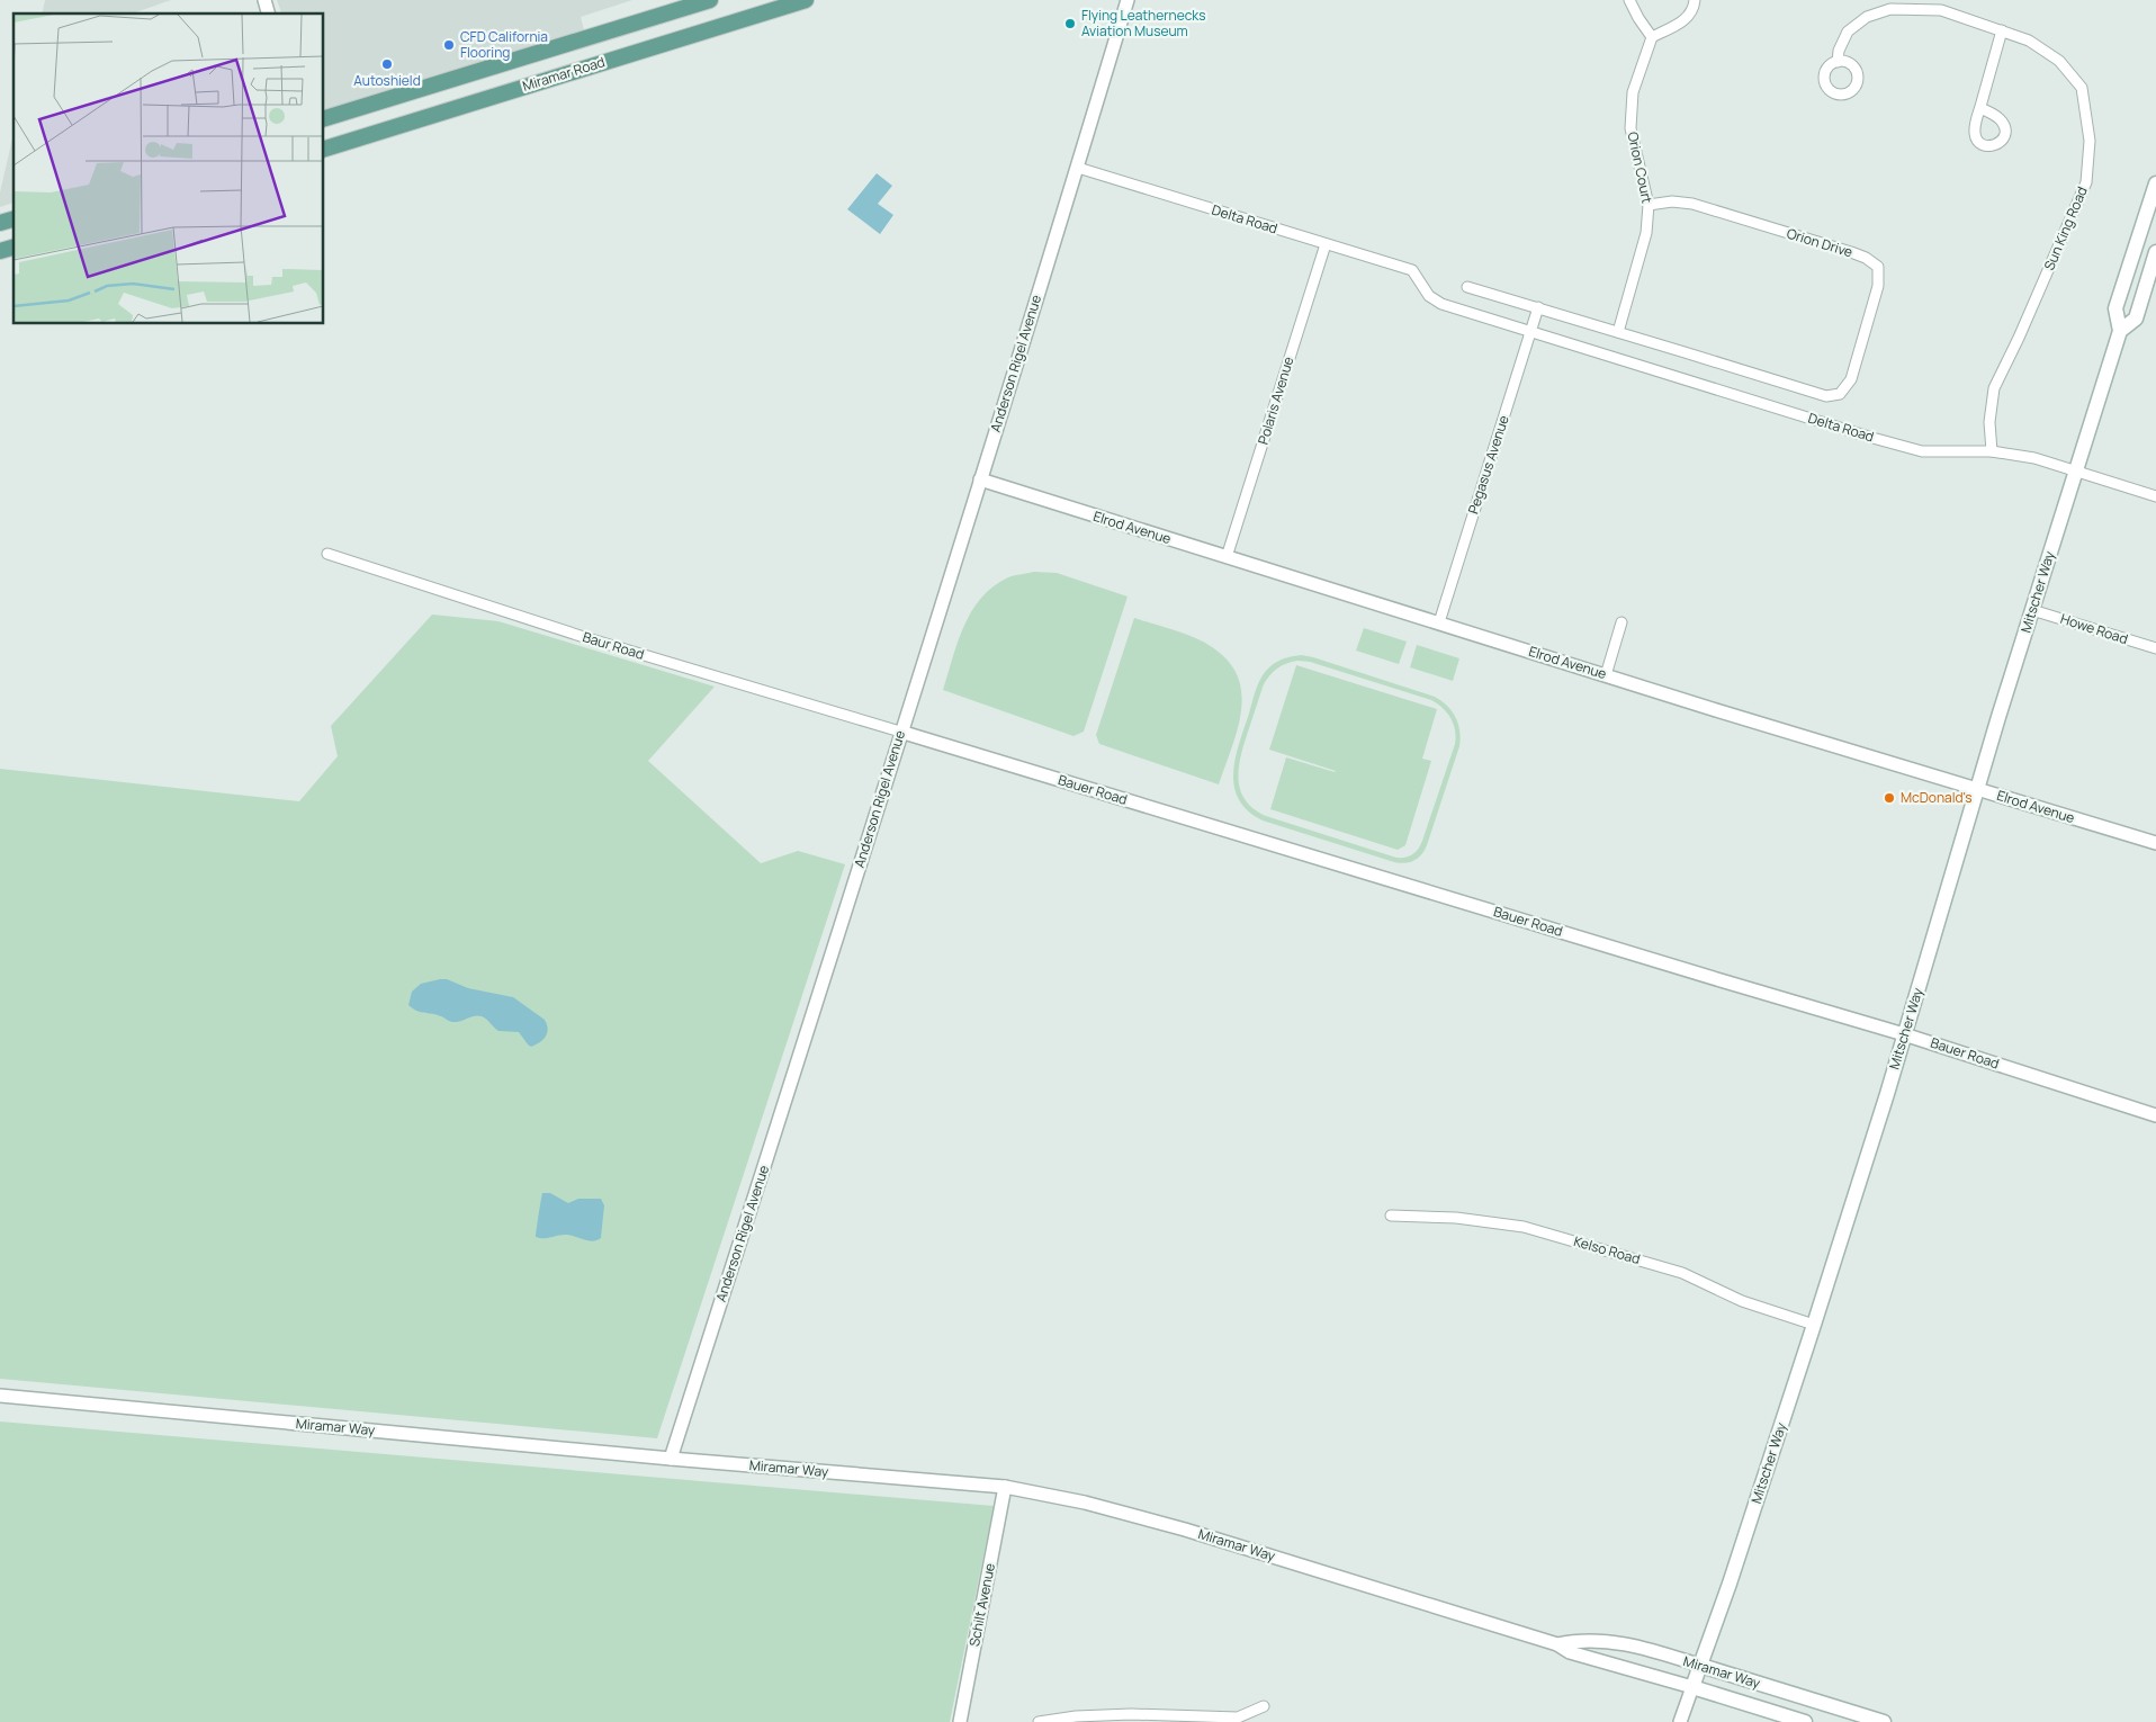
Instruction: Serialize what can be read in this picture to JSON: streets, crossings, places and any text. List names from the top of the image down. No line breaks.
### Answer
{"streets":{"main road":["Miramar Road","Mitscher Way","Miramar Way"],"street":["Orion Court","Delta Road","Sun King Road","Orion Drive","Anderson Rigel Avenue","Polaris Avenue","Pegasus Avenue","Elrod Avenue","Howe Road","Baur Road","Bauer Road","Kelso Road","Schilt Avenue"]},"crossings":[["Orion Court","Delta Road"],["Orion Court","Orion Drive"],["Delta Road","Sun King Road"],["Delta Road","Orion Drive"],["Delta Road","Anderson Rigel Avenue"],["Delta Road","Polaris Avenue"],["Delta Road","Pegasus Avenue"],["Delta Road","Mitscher Way"],["Anderson Rigel Avenue","Elrod Avenue"],["Anderson Rigel Avenue","Baur Road"],["Anderson Rigel Avenue","Bauer Road"],["Anderson Rigel Avenue","Miramar Way"],["Polaris Avenue","Elrod Avenue"],["Pegasus Avenue","Elrod Avenue"],["Elrod Avenue","Mitscher Way"],["Mitscher Way","Howe Road"],["Mitscher Way","Bauer Road"],["Mitscher Way","Kelso Road"],["Mitscher Way","Miramar Way"],["Baur Road","Bauer Road"],["Miramar Way","Schilt Avenue"]],"places":["Flying Leathernecks Aviation Museum","CFD California Flooring","Autoshield","McDonald's"]}
